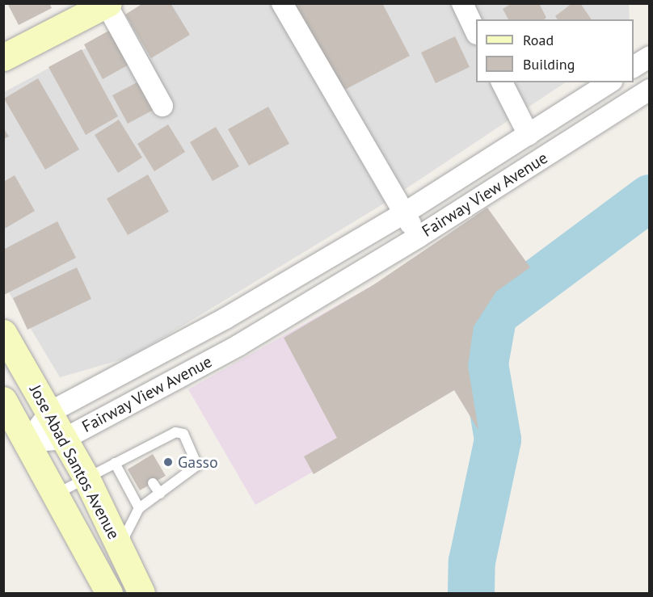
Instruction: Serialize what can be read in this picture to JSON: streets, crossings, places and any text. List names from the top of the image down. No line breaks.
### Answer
{"streets":{"main road":["Jose Abad Santos Avenue"],"street":["Fairway View Avenue"]},"crossings":[["Fairway View Avenue","Jose Abad Santos Avenue"]],"places":["Gasso"],"legend":["Road","Building"]}
